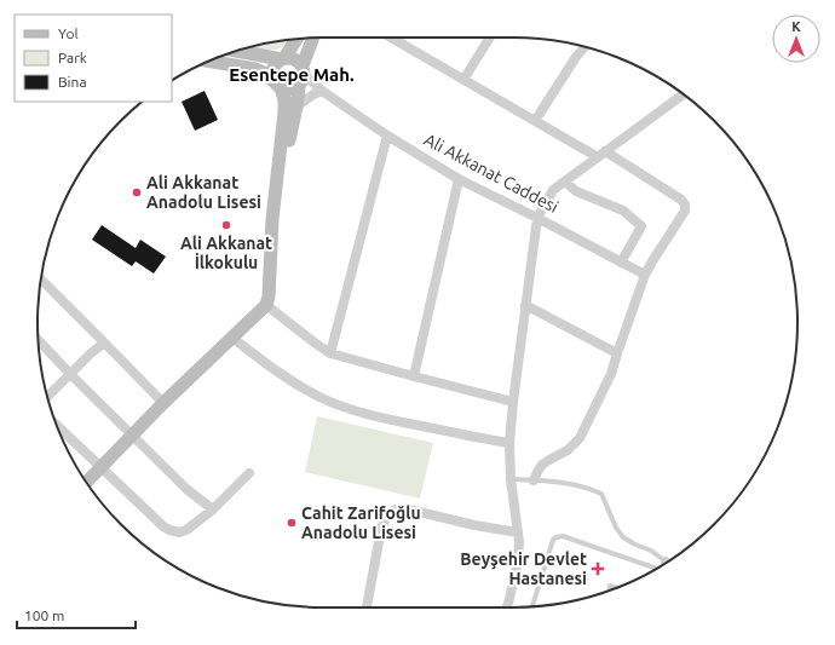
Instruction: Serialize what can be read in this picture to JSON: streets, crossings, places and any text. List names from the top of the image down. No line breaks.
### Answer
{"streets":{"street":["Ali Akkanat Caddesi"]},"districts":["Esentepe Mah."],"places":{"other":["Ali Akkanat Anadolu Lisesi","Ali Akkanat İlkokulu","Cahit Zarifoğlu Anadolu Lisesi"],"health":["Beyşehir Devlet Hastanesi"]},"legend":["Yol","Park","Bina"],"scale_bar":"100 m","north":"top"}
